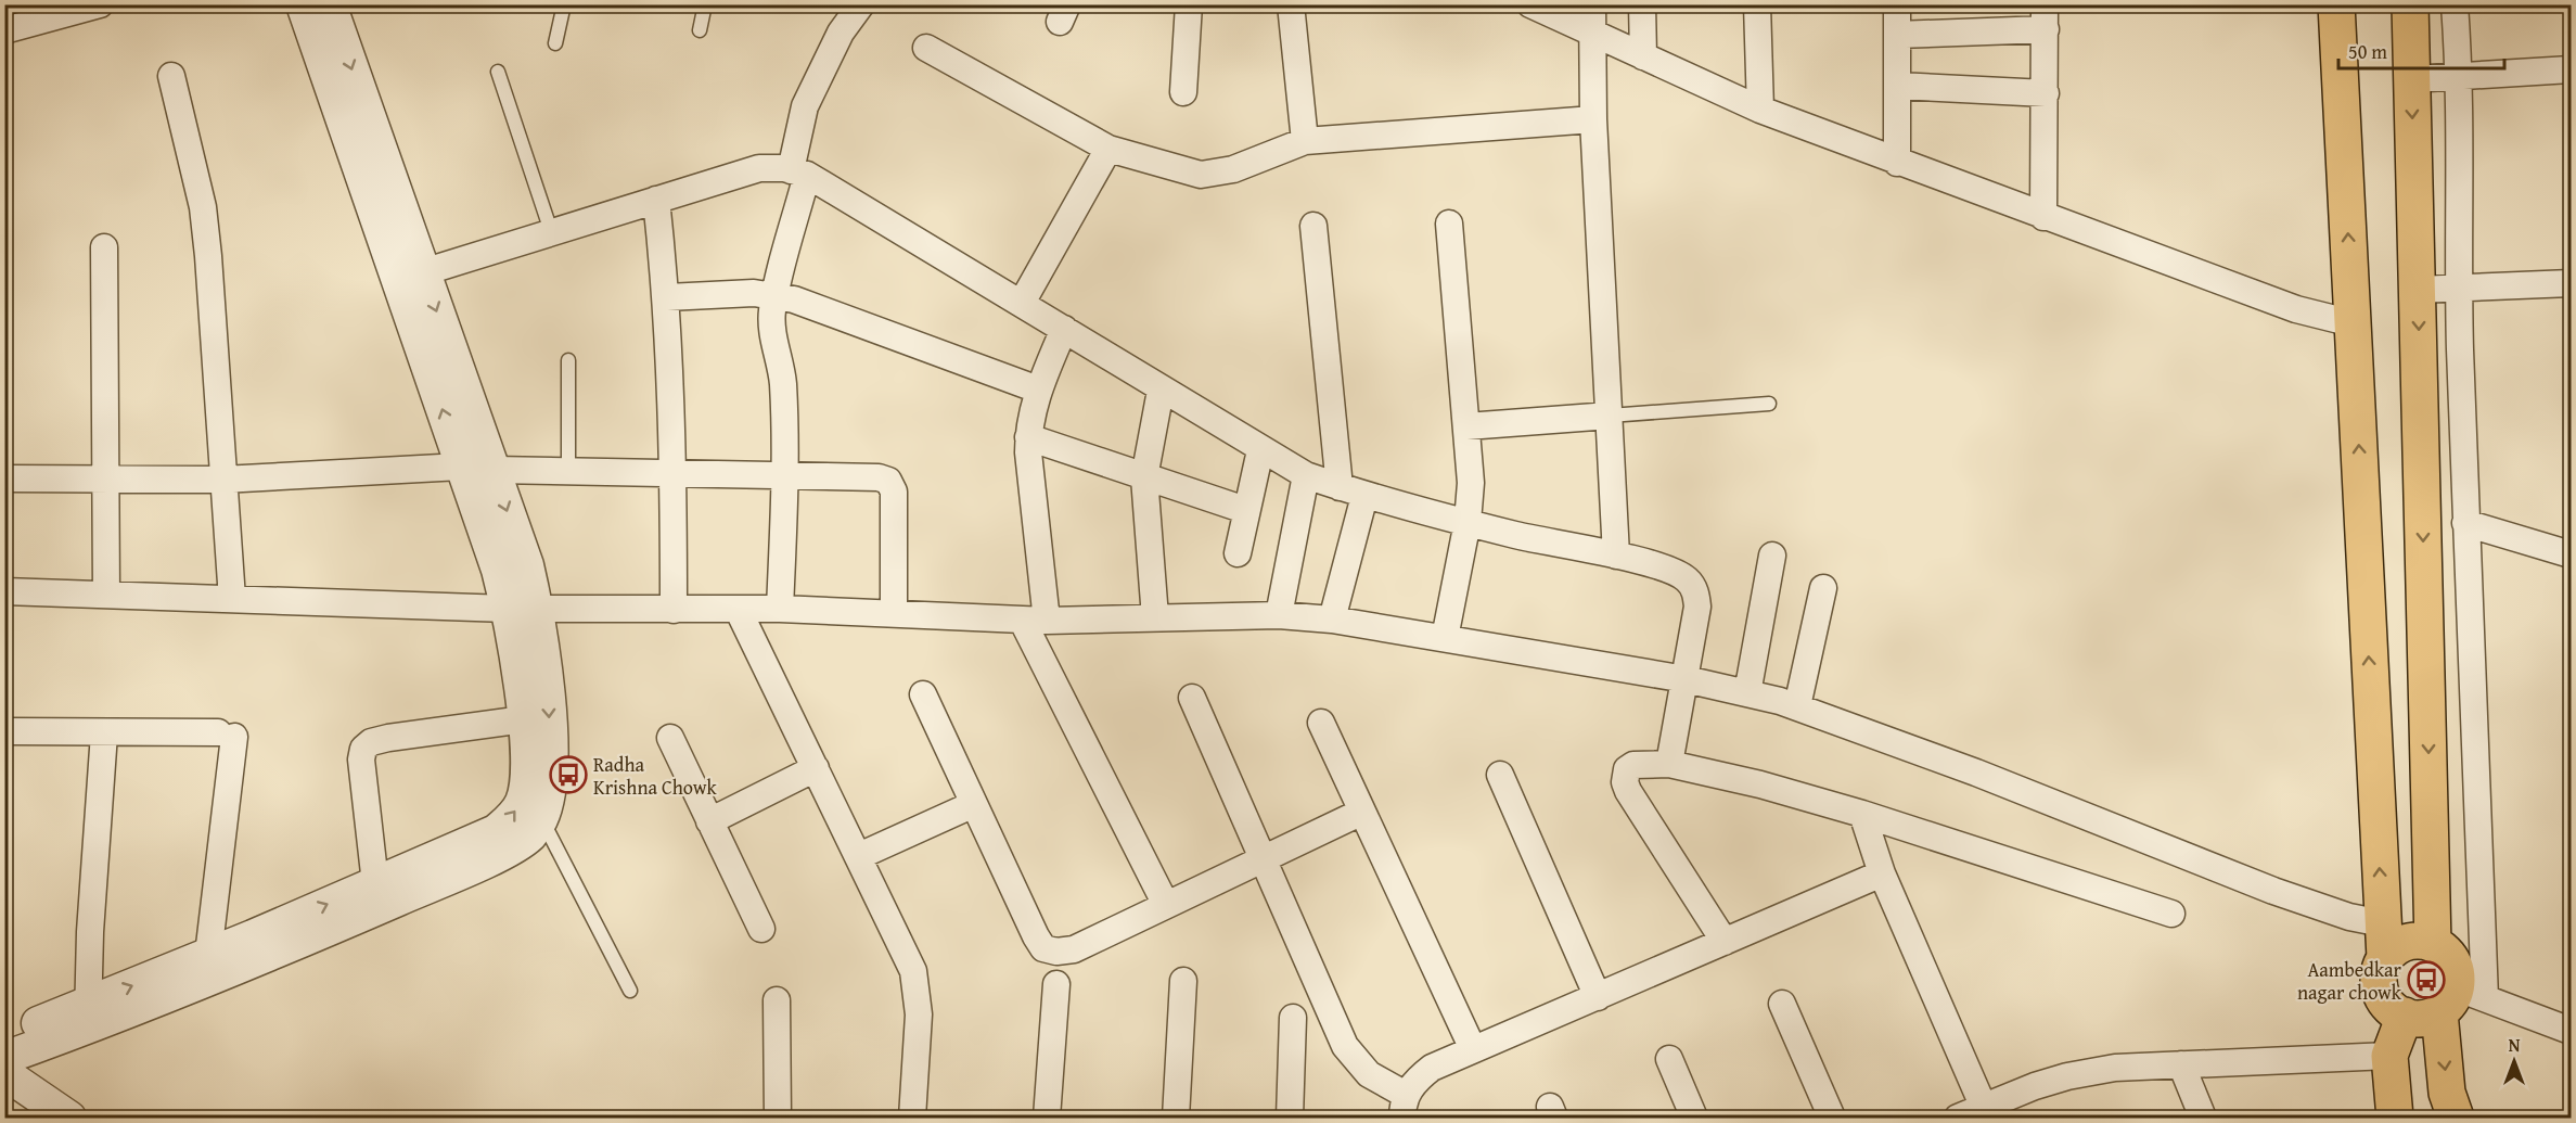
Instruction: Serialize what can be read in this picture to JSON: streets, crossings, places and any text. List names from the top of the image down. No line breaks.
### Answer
{"places":{"bus stop":["Radha Krishna Chowk","Aambedkar nagar chowk"]},"scale_bar":"50 m","north":"top"}
